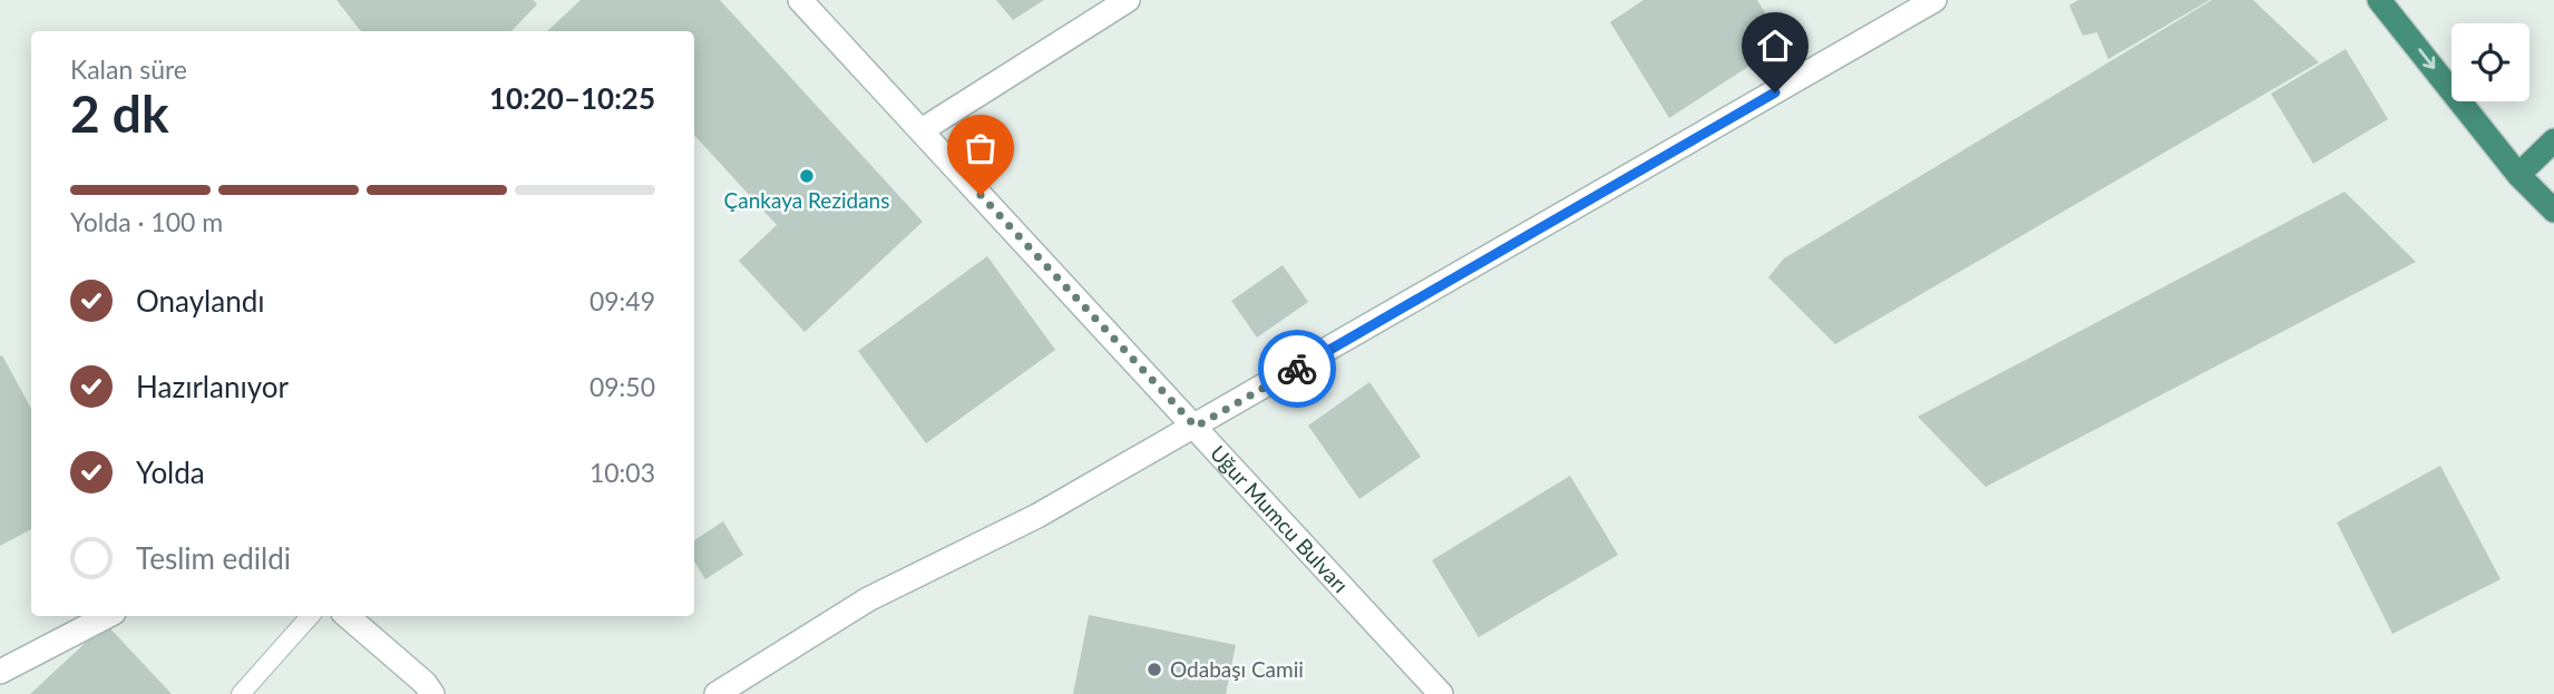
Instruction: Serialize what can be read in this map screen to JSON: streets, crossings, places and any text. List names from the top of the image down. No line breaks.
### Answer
{"streets":{"street":["Uğur Mumcu Bulvarı"]},"places":["Çankaya Rezidans","Odabaşı Camii"],"page":{"heading":["2 dk","Kalan süre","10:20–10:25"],"bar":"Yolda · 100 m","list":[["Onaylandı","09:49"],["Hazırlanıyor","09:50"],["Yolda","10:03"],"Teslim edildi"]}}
